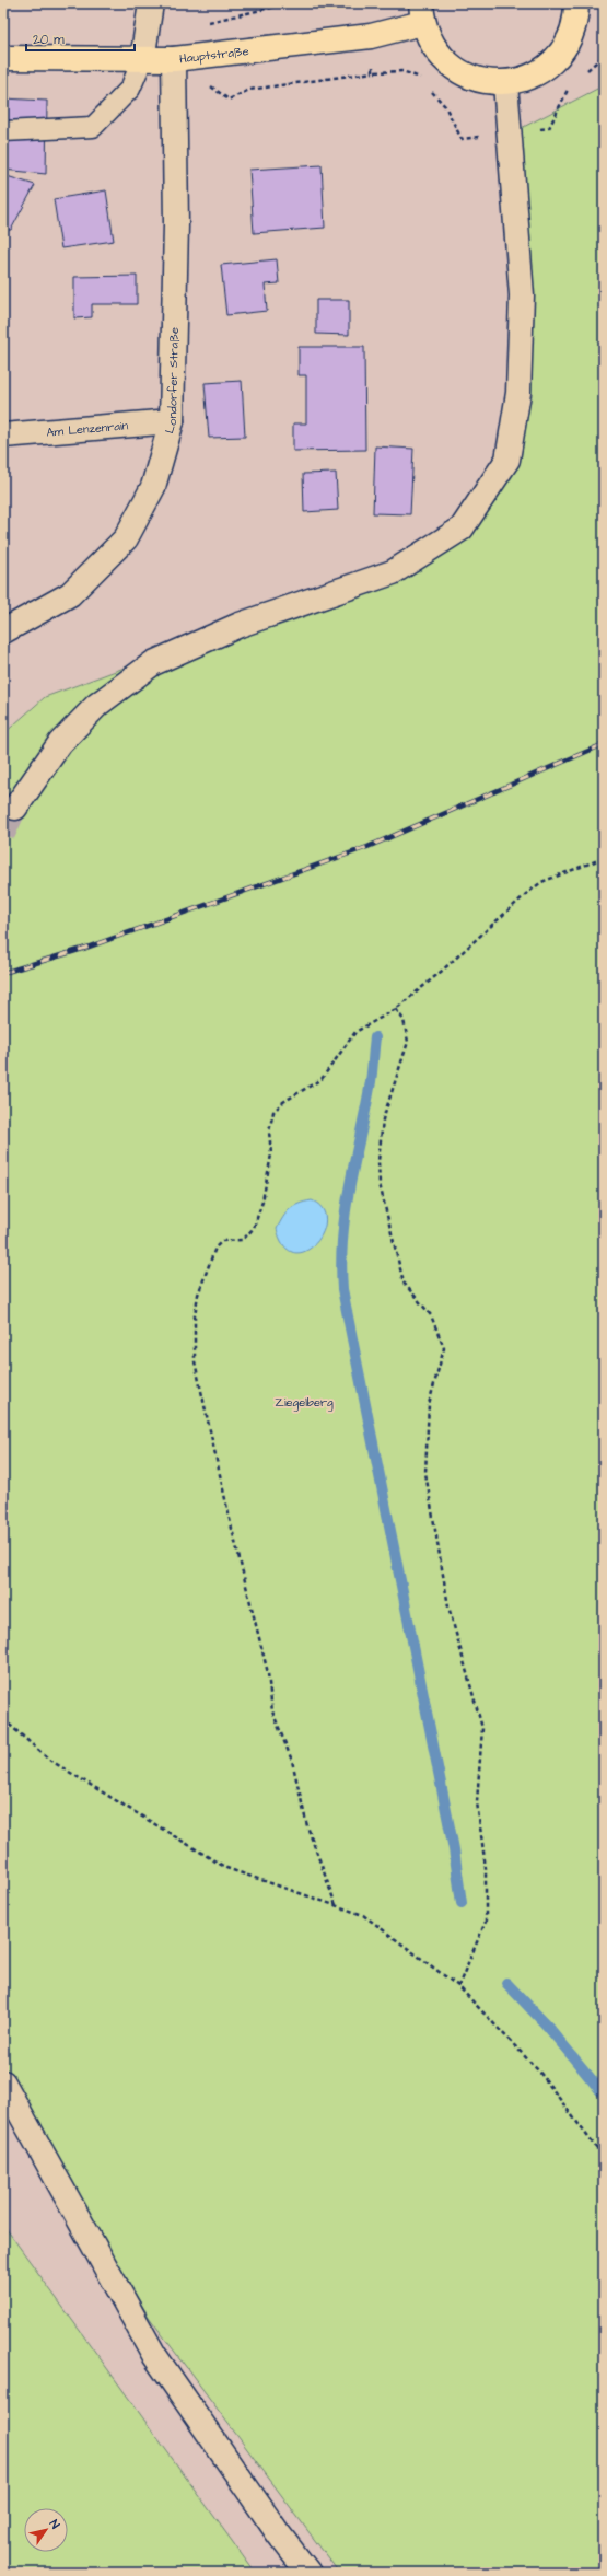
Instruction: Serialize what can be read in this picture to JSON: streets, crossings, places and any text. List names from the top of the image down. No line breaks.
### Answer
{"streets":{"main road":["Hauptstraße"],"street":["Londorfer Straße","Am Lenzenrain"]},"crossings":[["Hauptstraße","Londorfer Straße"],["Londorfer Straße","Am Lenzenrain"]],"parks":["Ziegelberg"],"scale_bar":"20 m","north":"top right"}
